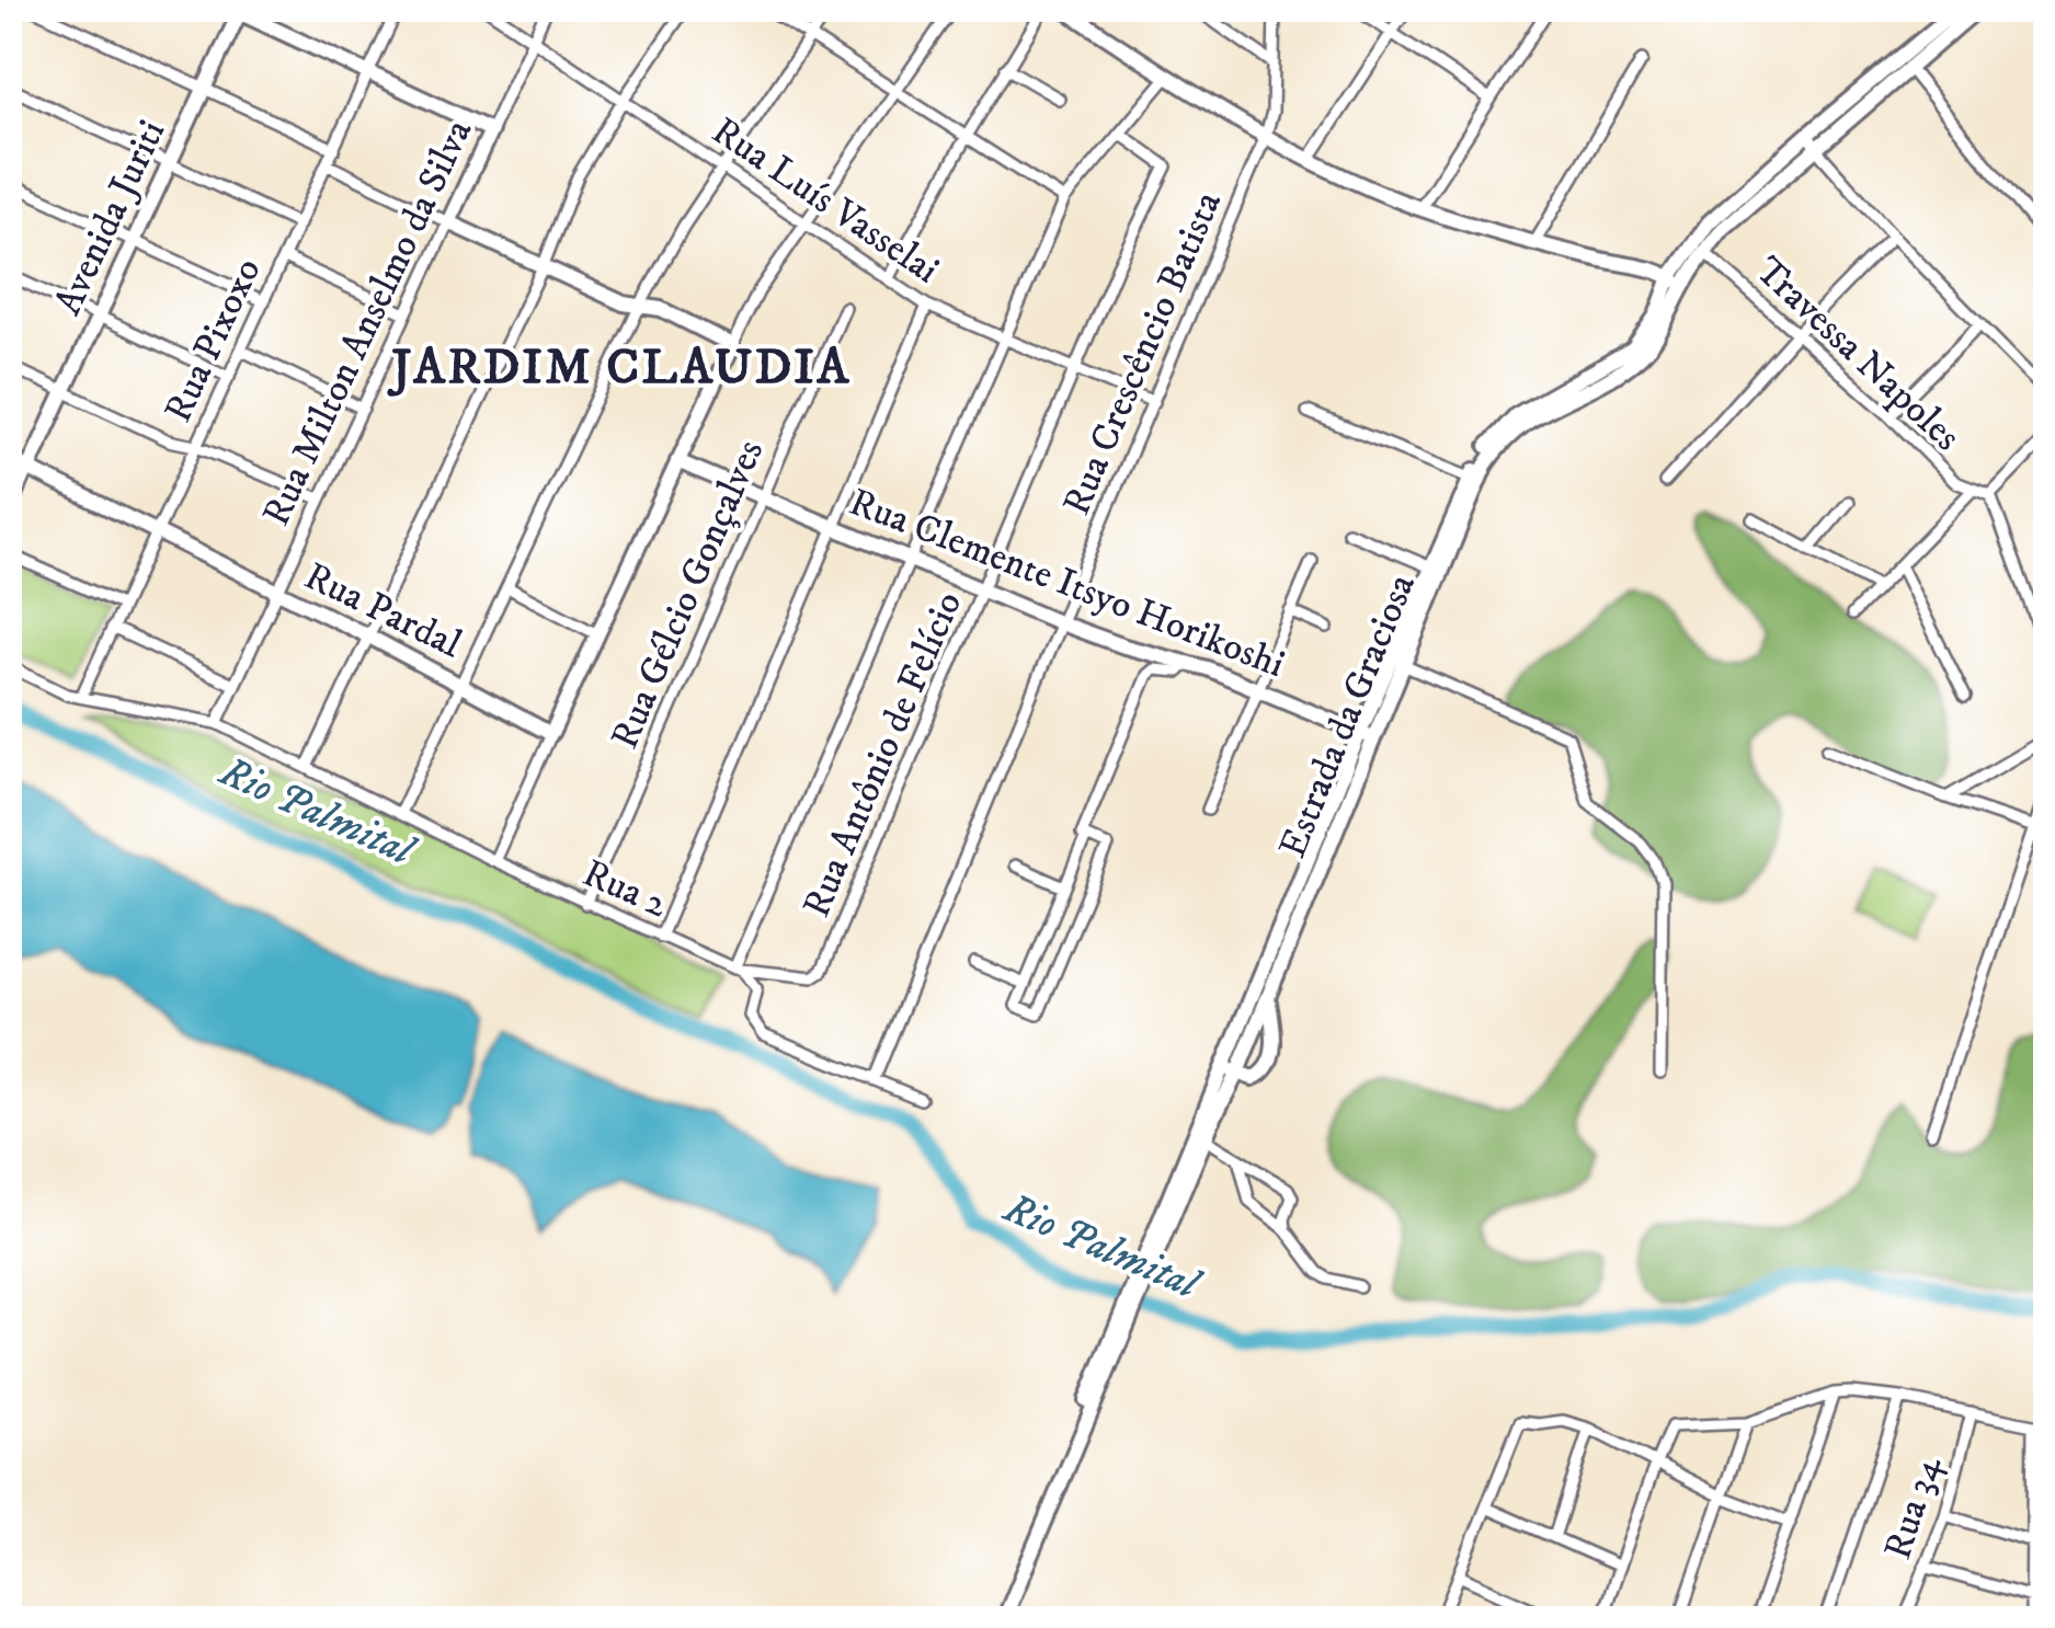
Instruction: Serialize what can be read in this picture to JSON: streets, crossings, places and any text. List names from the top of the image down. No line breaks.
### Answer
{"streets":{"main road":["Avenida Juriti","Rua Milton Anselmo da Silva","Rua Clemente Itsyo Horikoshi","Rua Pardal","Estrada da Graciosa"],"street":["Rua Luís Vasselai","Rua Pixoxo","Rua Crescêncio Batista","Travessa Napoles","Rua Gélcio Gonçalves","Rua Antônio de Felício","Rua 2","Rua 34"]},"crossings":[["Rua Luís Vasselai","Rua Milton Anselmo da Silva"],["Rua Luís Vasselai","Rua Crescêncio Batista"],["Rua Luís Vasselai","Rua Antônio de Felício"],["Avenida Juriti","Rua Pardal"],["Rua Milton Anselmo da Silva","Rua Pardal"],["Rua Milton Anselmo da Silva","Rua 2"],["Rua Pixoxo","Rua Pardal"],["Rua Pixoxo","Rua 2"],["Rua Crescêncio Batista","Rua Clemente Itsyo Horikoshi"],["Travessa Napoles","Estrada da Graciosa"],["Rua Clemente Itsyo Horikoshi","Rua Gélcio Gonçalves"],["Rua Clemente Itsyo Horikoshi","Estrada da Graciosa"],["Rua Clemente Itsyo Horikoshi","Rua Antônio de Felício"],["Rua Gélcio Gonçalves","Rua 2"],["Rua Antônio de Felício","Rua 2"]],"districts":["JARDIM CLAUDIA"],"water":["Rio Palmital"]}
